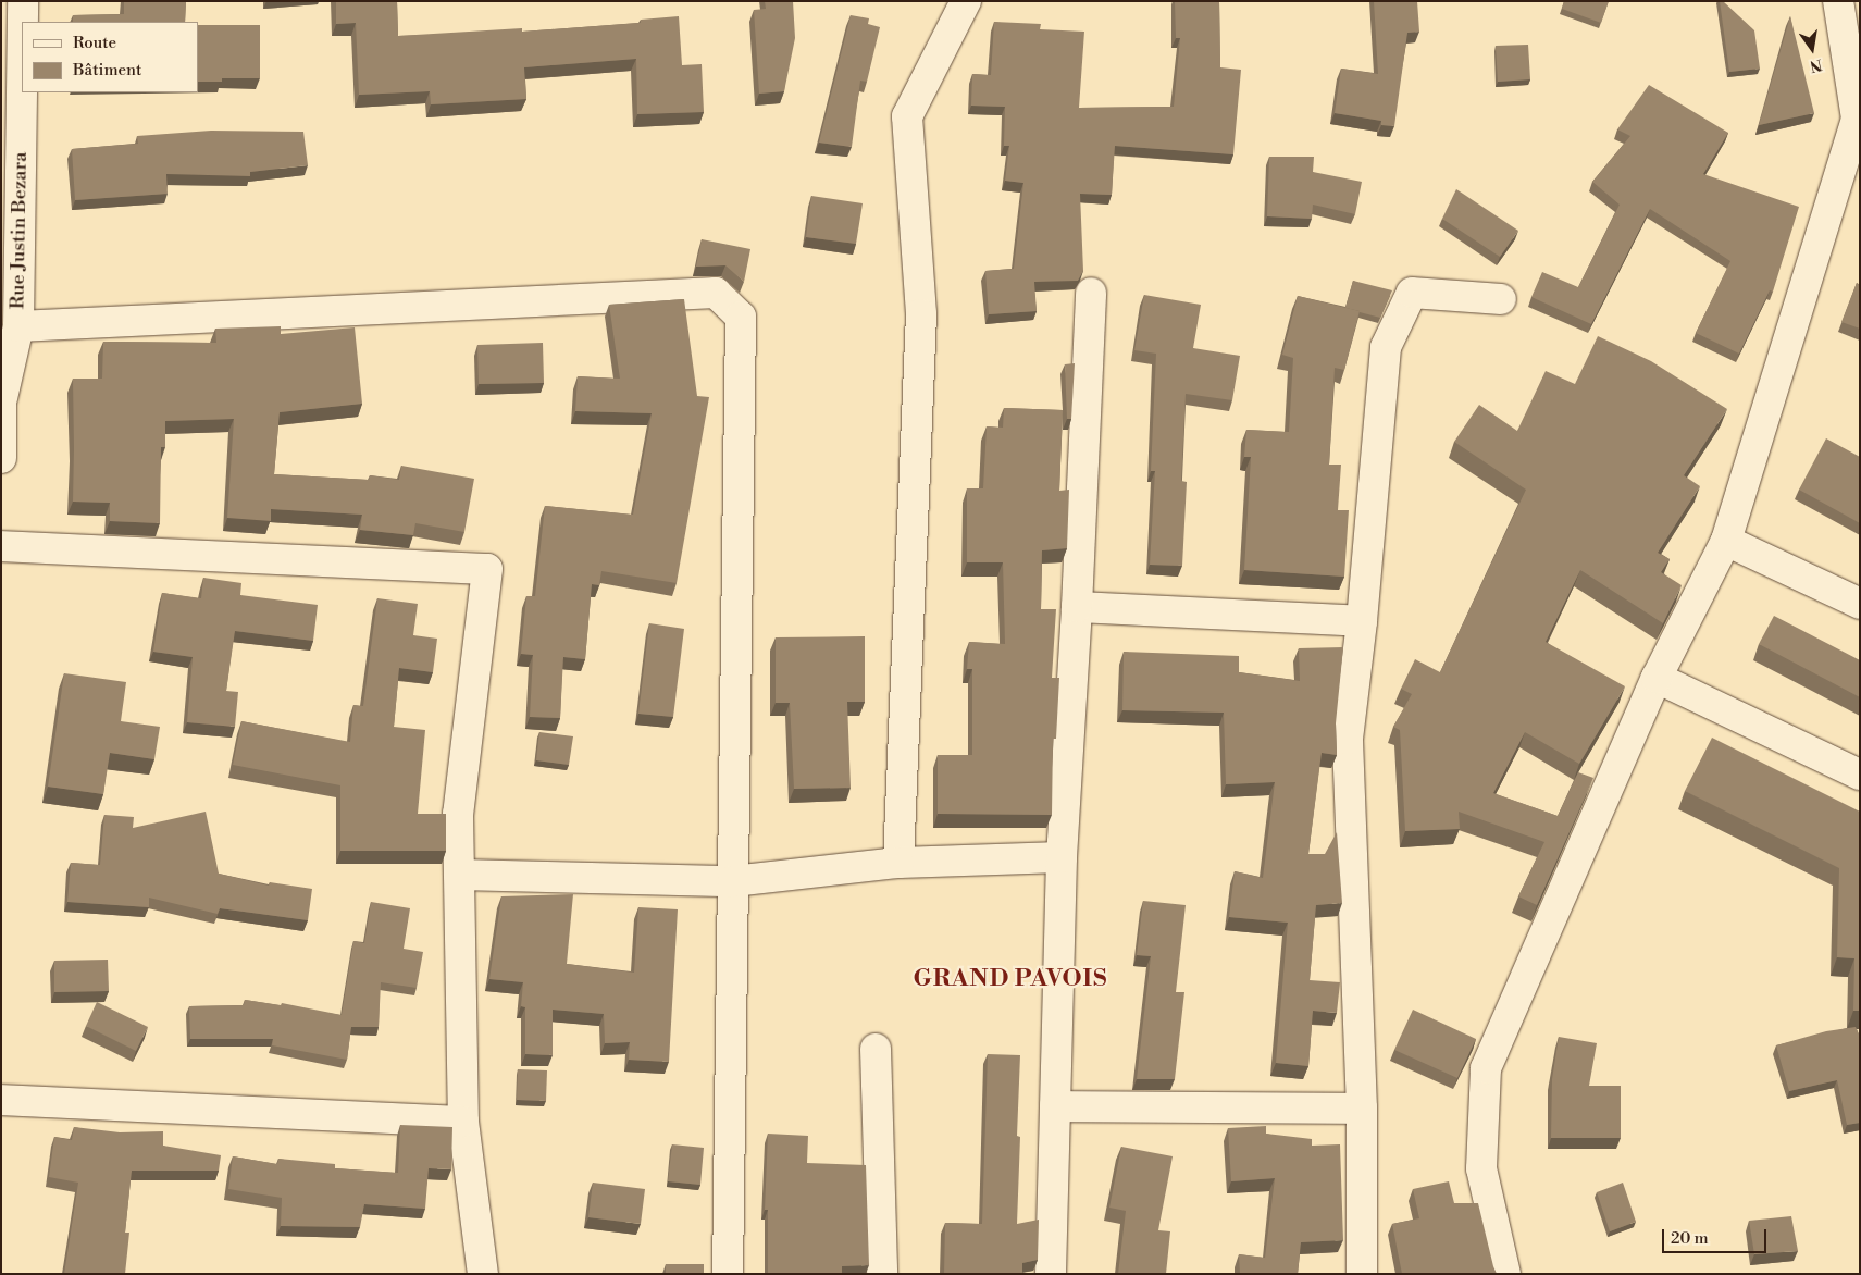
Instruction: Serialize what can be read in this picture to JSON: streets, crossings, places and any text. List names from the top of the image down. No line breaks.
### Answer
{"streets":{"street":["Rue Justin Bezara"]},"districts":["GRAND PAVOIS"],"legend":["Route","Bâtiment"],"scale_bar":"20 m","north":"bottom"}
